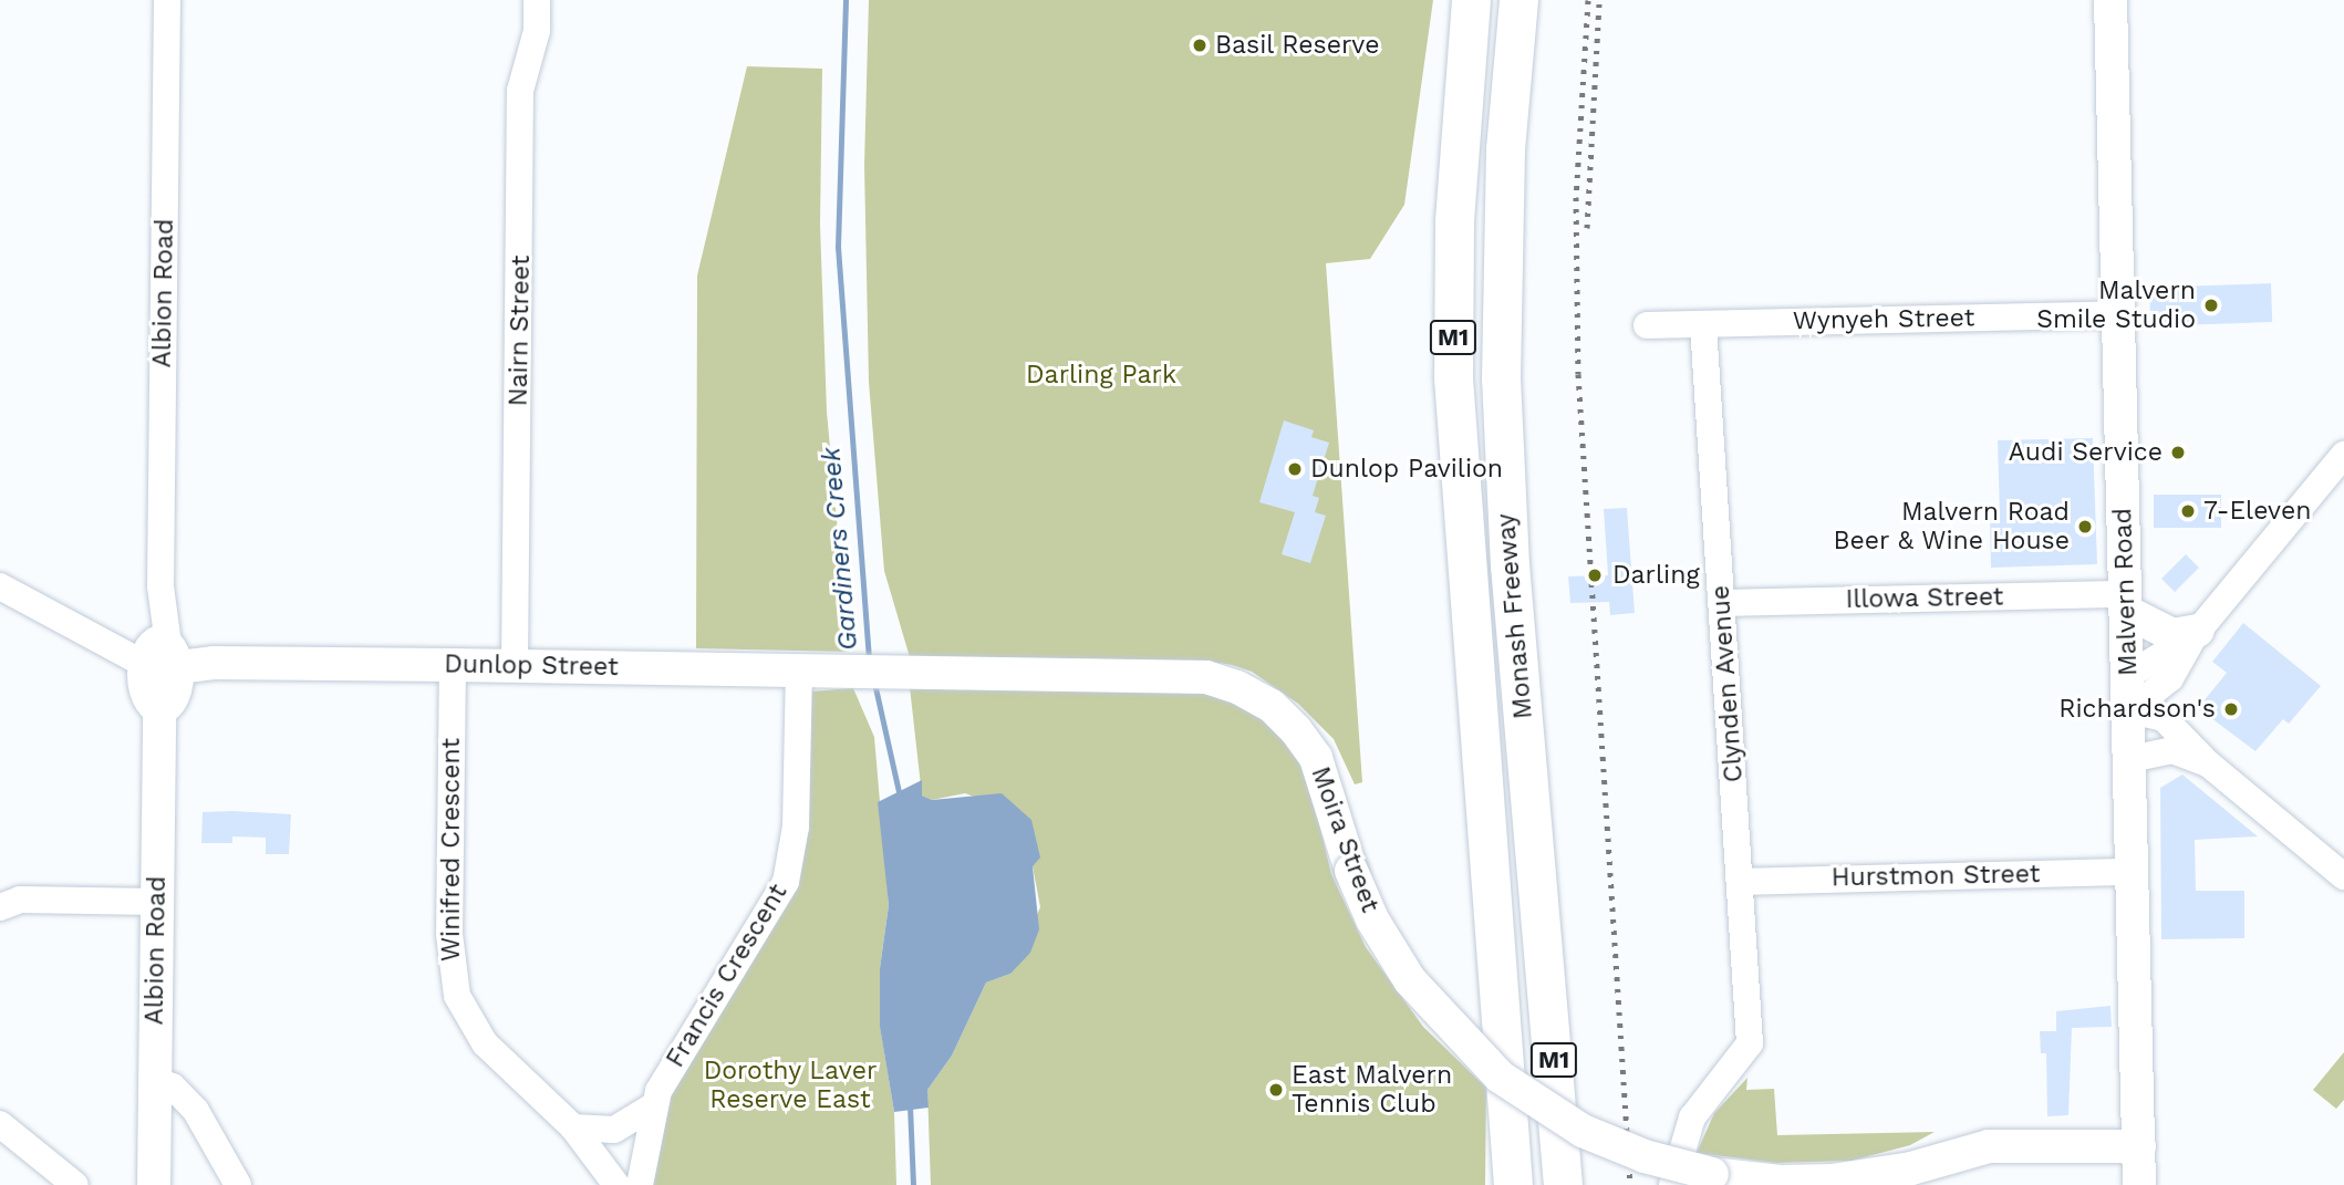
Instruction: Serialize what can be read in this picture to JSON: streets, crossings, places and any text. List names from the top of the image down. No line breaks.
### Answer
{"streets":{"highway":["M1","Monash Freeway"],"main road":["Albion Road","Malvern Road","Dunlop Street","Moira Street"],"street":["Wynyeh Street","Nairn Street","Illowa Street","Clynden Avenue","Winifred Crescent","Hurstmon Street","Francis Crescent"]},"crossings":[["Albion Road","Dunlop Street"],["Wynyeh Street","Malvern Road"],["Wynyeh Street","Clynden Avenue"],["Nairn Street","Dunlop Street"],["Malvern Road","Illowa Street"],["Malvern Road","Moira Street"],["Malvern Road","Hurstmon Street"],["Illowa Street","Clynden Avenue"],["Dunlop Street","Moira Street"],["Dunlop Street","Winifred Crescent"],["Dunlop Street","Francis Crescent"],["Clynden Avenue","Hurstmon Street"]],"water":["Gardiners Creek"],"parks":["Darling Park","Dorothy Laver Reserve East"],"places":["Basil Reserve","Malvern Smile Studio","Audi Service","Dunlop Pavilion","7-Eleven","Malvern Road Beer & Wine House","Darling","Richardson's","East Malvern Tennis Club"]}
